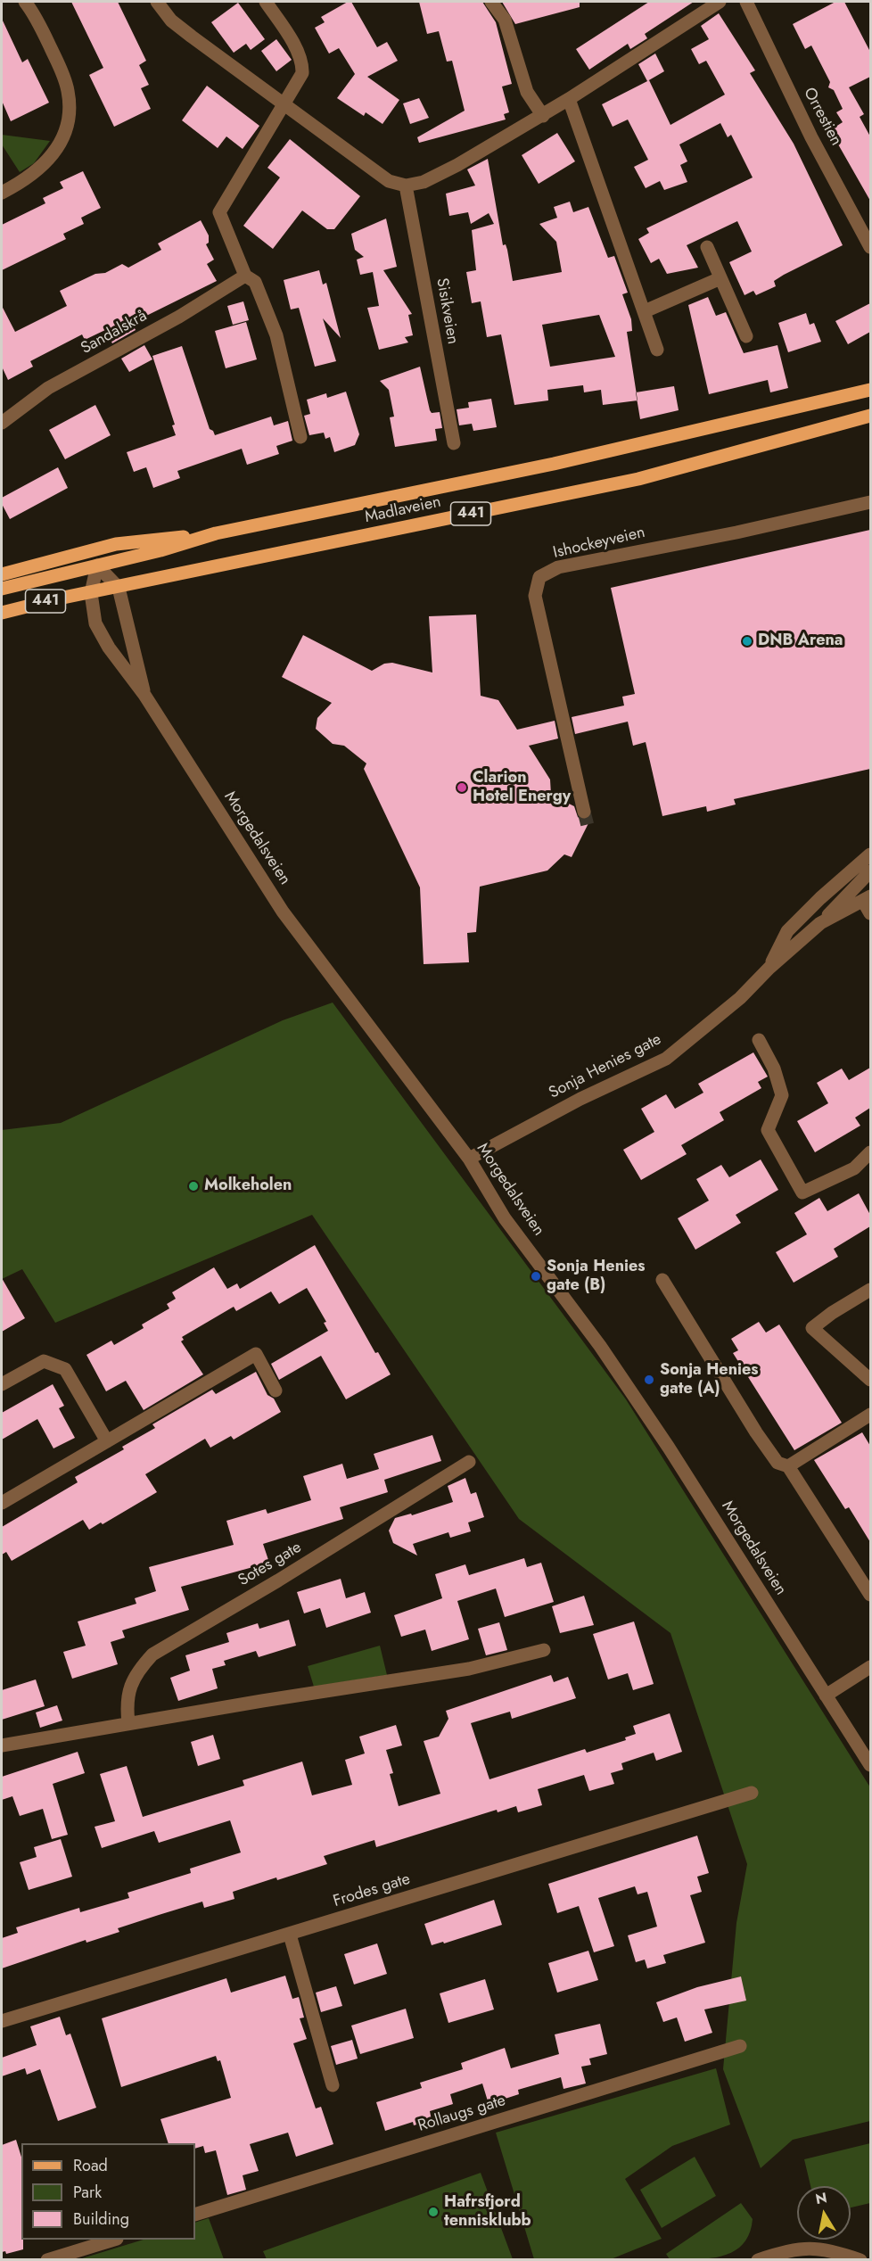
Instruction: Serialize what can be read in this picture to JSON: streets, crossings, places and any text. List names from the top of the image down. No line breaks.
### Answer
{"streets":{"main road":["Madlaveien","441"],"street":["Orrestien","Sisikveien","Sandalskrå","Ishockeyveien","Morgedalsveien","Sonja Henies gate","Sotes gate","Frodes gate","Rollaugs gate"]},"crossings":[["Madlaveien","Morgedalsveien"],["Morgedalsveien","Sonja Henies gate"]],"places":["DNB Arena","Clarion Hotel Energy","Molkeholen","Sonja Henies gate (B)","Sonja Henies gate (A)","Hafrsfjord tennisklubb"],"legend":["Road","Park","Building"],"north":"top"}
